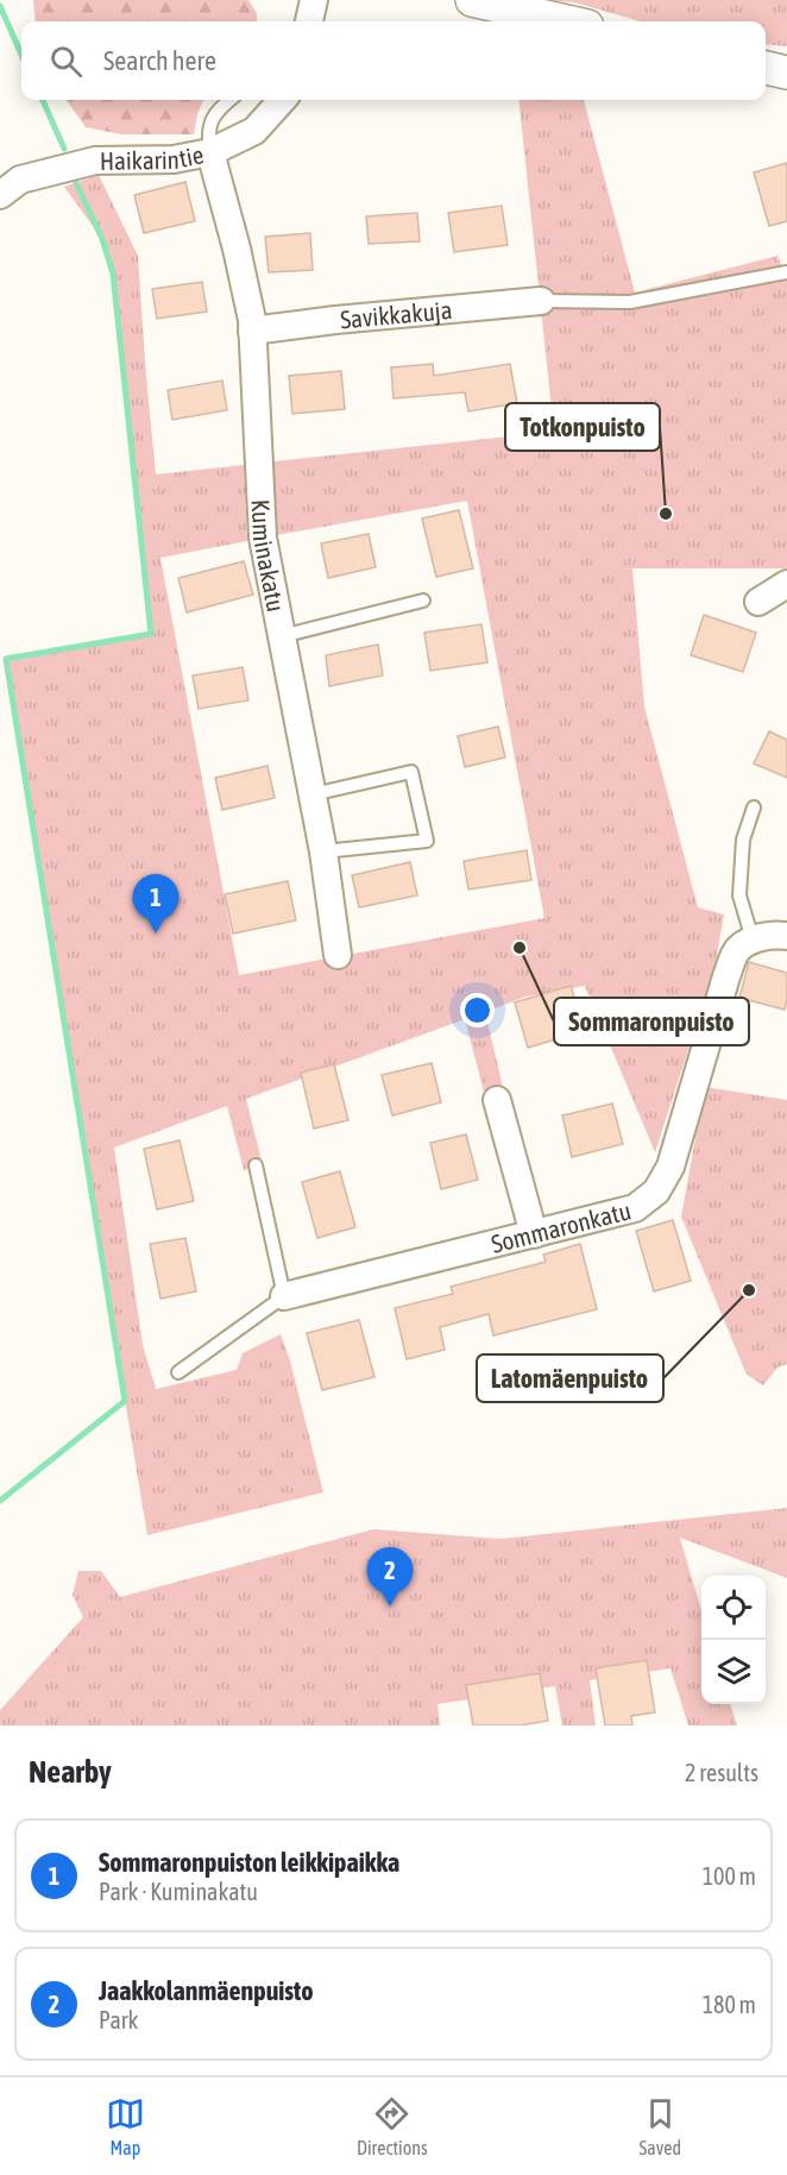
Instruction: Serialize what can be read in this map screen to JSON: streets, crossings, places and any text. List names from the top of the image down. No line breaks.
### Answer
{"streets":{"street":["Haikarintie","Savikkakuja","Kuminakatu","Sommaronkatu"]},"crossings":[["Haikarintie","Kuminakatu"],["Savikkakuja","Kuminakatu"]],"places":["Totkonpuisto","Sommaronpuisto","Latomäenpuisto"],"page":{"search":"Search here","pins":["1","2"],"heading":["Nearby","2 results"],"list":[{"mark":"1","name":"Sommaronpuiston leikkipaikka","note":"Park · Kuminakatu","value":"100 m"},{"mark":"2","name":"Jaakkolanmäenpuisto","note":"Park","value":"180 m"}],"nav":["Map","Directions","Saved"]}}
